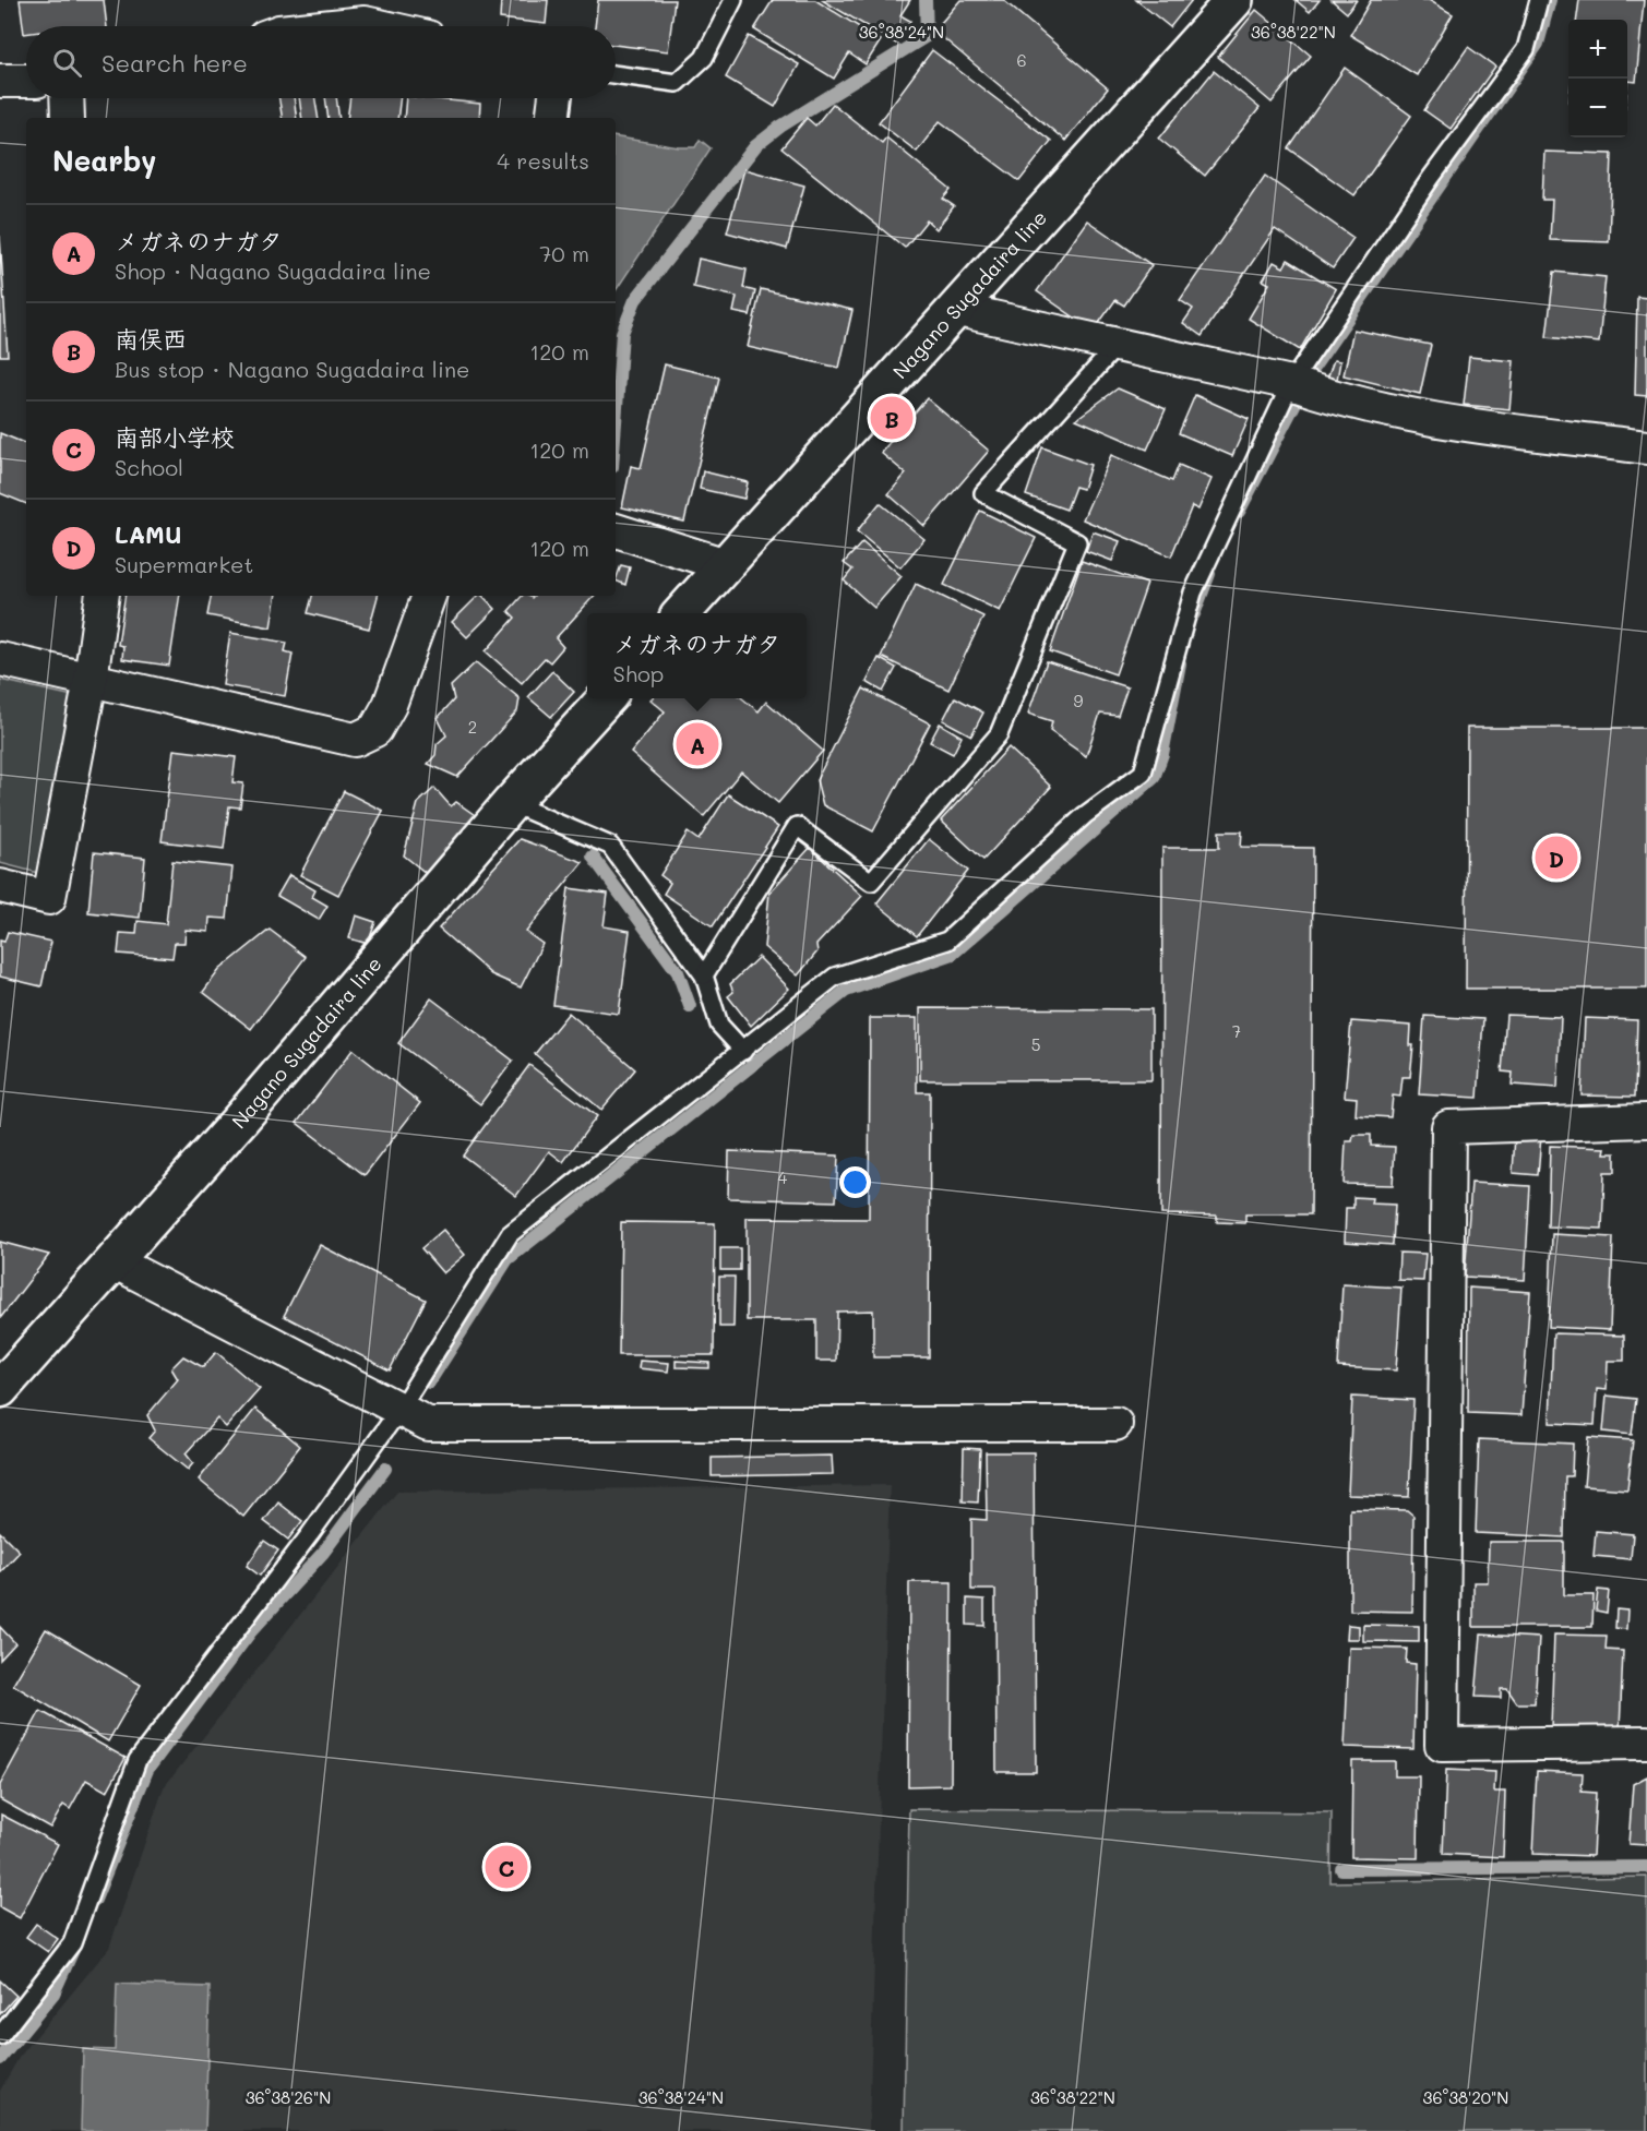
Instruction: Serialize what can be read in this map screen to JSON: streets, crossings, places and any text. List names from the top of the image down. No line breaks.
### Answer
{"streets":{"main road":["Nagano Sugadaira line"]},"house_numbers":["6","9","2","7","5","4"],"page":{"map_buttons":["+","−"],"search":"Search here","heading":["Nearby","4 results"],"list":[{"mark":"A","name":"メガネのナガタ","note":"Shop · Nagano Sugadaira line","value":"70 m"},{"mark":"B","name":"南俣西","note":"Bus stop · Nagano Sugadaira line","value":"120 m"},{"mark":"C","name":"南部小学校","note":"School","value":"120 m"},{"mark":"D","name":"LAMU","note":"Supermarket","value":"120 m"}],"pins":["B","A","D","C"],"popup":["メガネのナガタ","Shop"]},"coordinates":["36°38'24\"N","36°38'22\"N","36°38'26\"N","36°38'20\"N"]}
